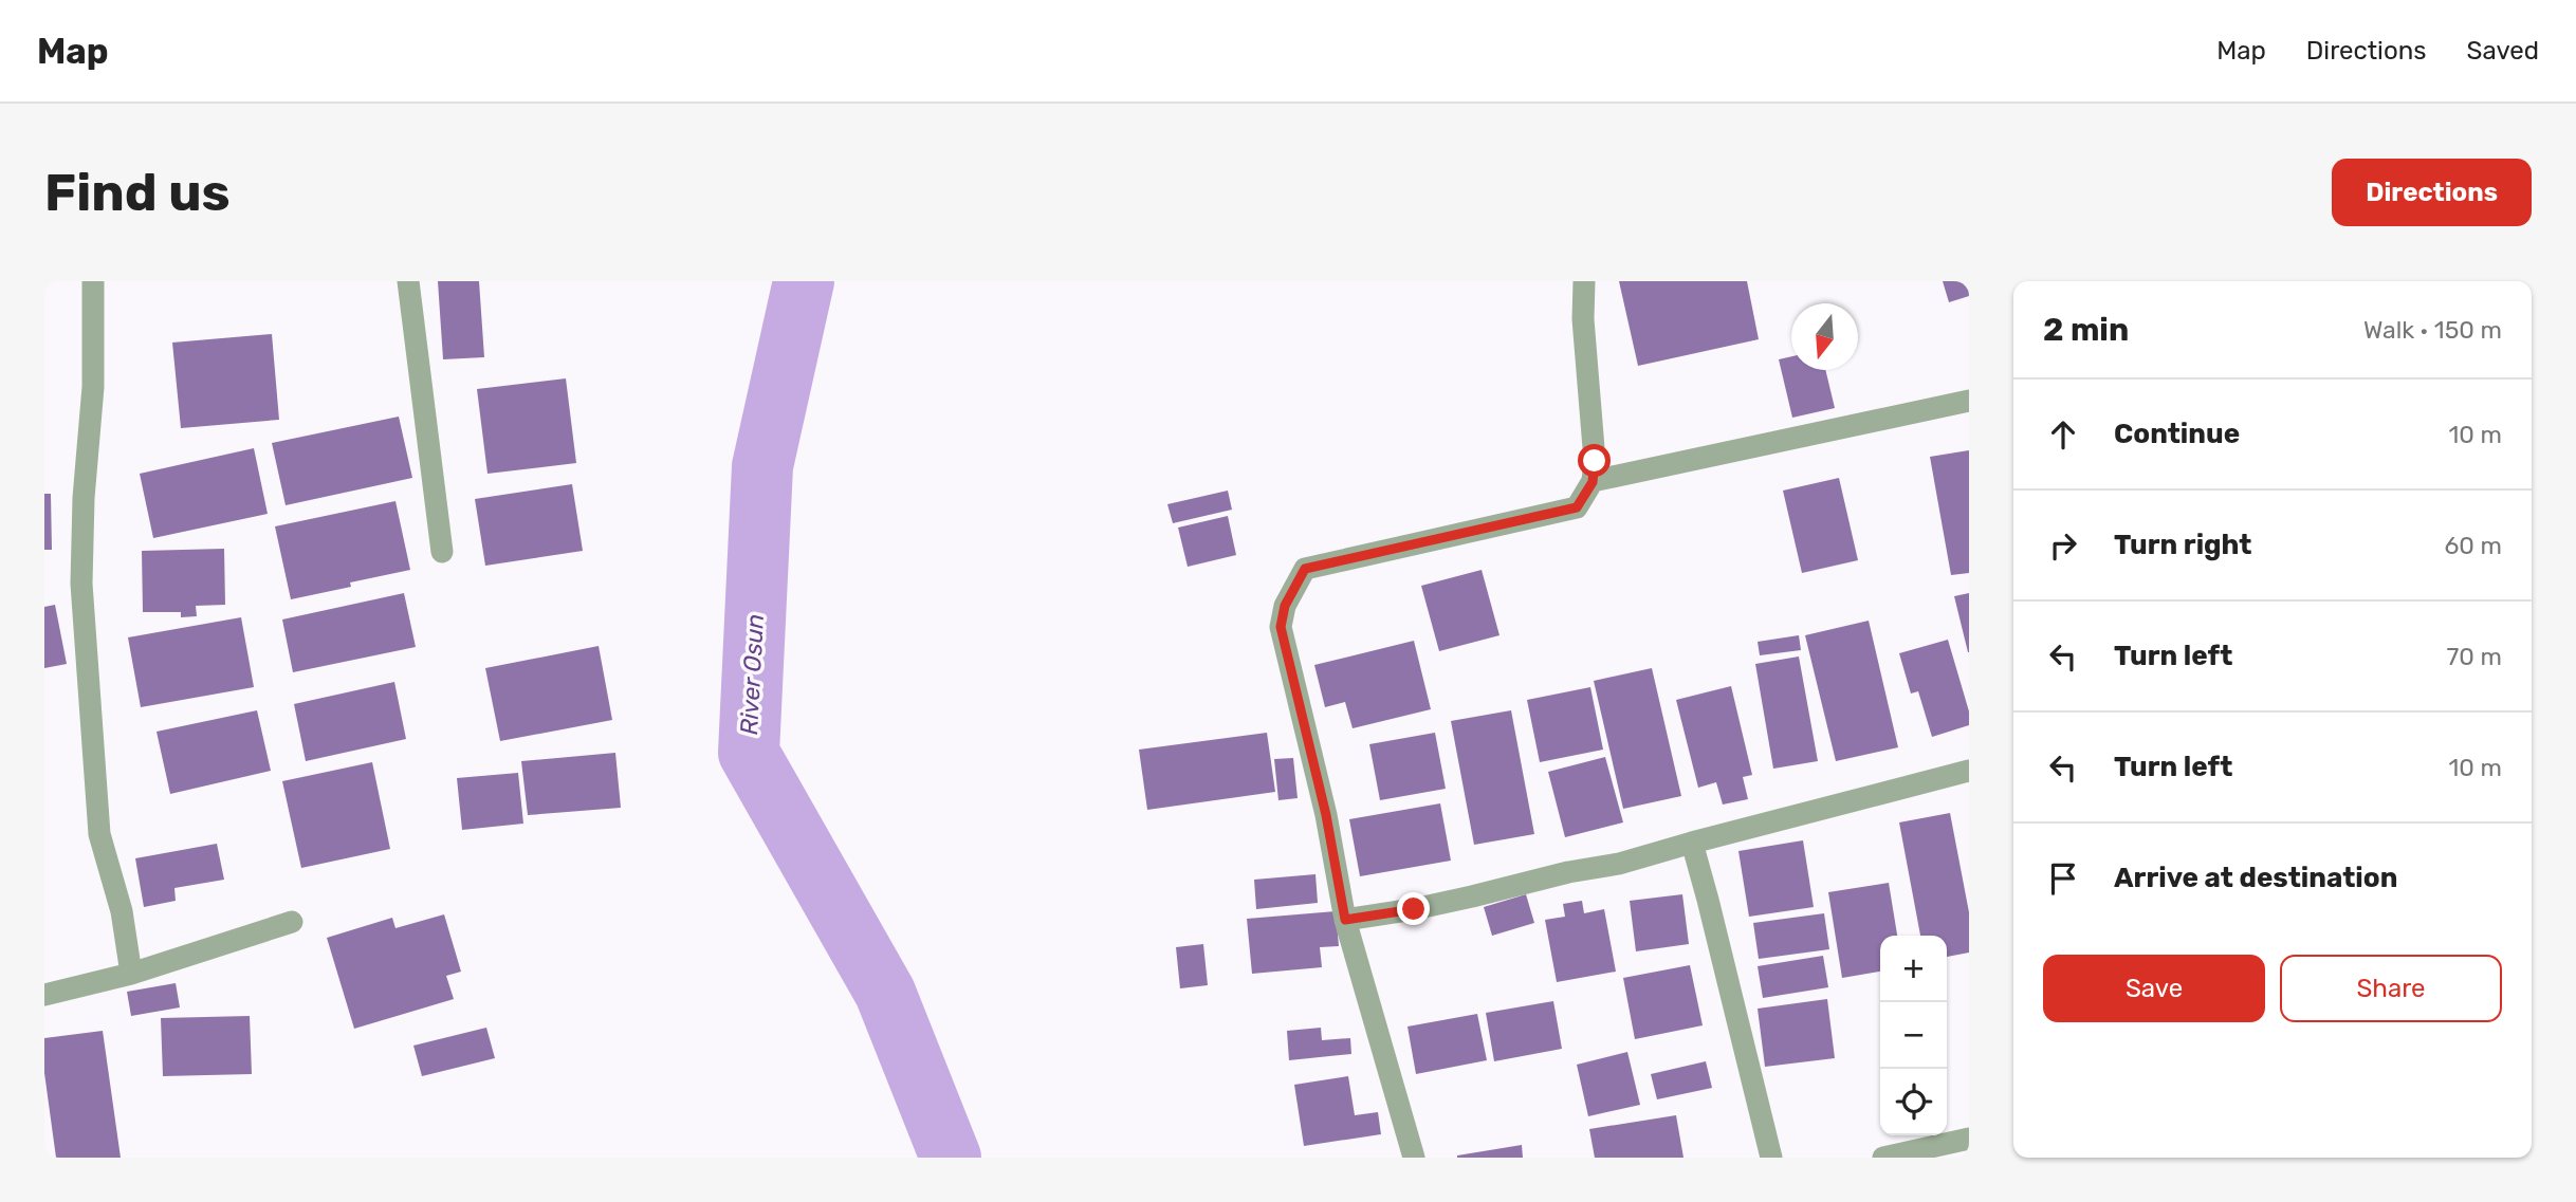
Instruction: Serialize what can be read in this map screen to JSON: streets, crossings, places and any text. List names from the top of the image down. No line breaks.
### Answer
{"water":["River Osun"],"north":"bottom","page":{"header":"Map","nav":["Map","Directions","Saved"],"buttons":["Directions",["Save","Share"]],"title":"Find us","heading":["2 min","Walk · 150 m"],"list":[["Continue","10 m"],["Turn right","60 m"],["Turn left","70 m"],["Turn left","10 m"],"Arrive at destination"],"map_buttons":["+","−"]}}
